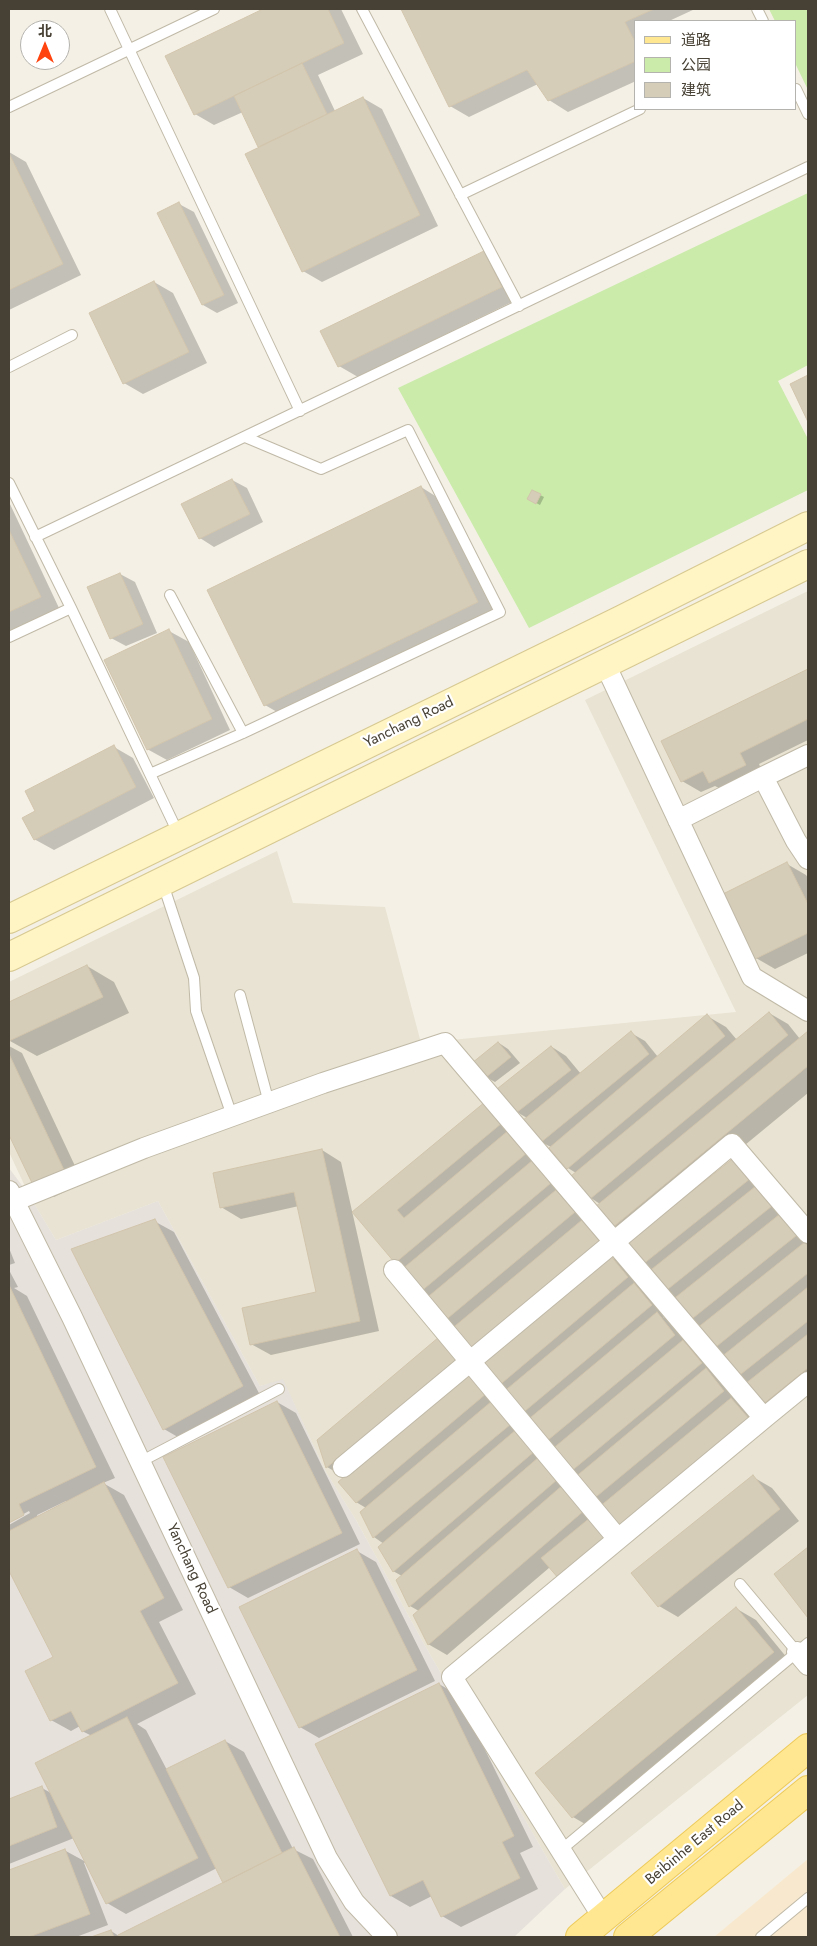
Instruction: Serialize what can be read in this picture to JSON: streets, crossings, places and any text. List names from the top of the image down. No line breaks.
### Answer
{"streets":{"main road":["Yanchang Road","Beibinhe East Road"]},"legend":["道路","公园","建筑"],"north":"top"}
